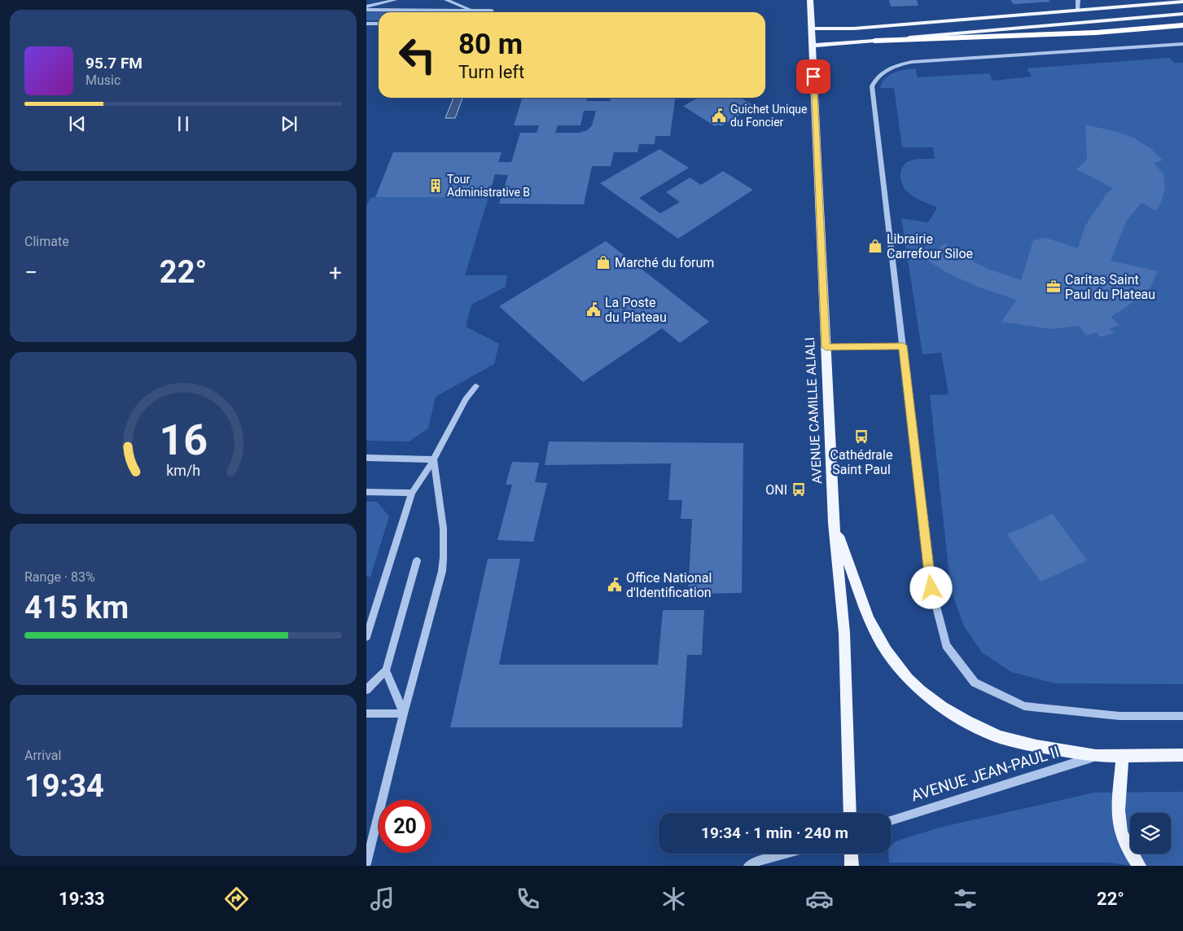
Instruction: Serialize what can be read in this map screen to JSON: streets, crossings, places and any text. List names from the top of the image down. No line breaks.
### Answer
{"streets":{"main road":["AVENUE CAMILLE ALIALI","AVENUE JEAN-PAUL II"]},"crossings":[["AVENUE CAMILLE ALIALI","AVENUE JEAN-PAUL II"]],"places":{"public building":["Guichet Unique du Foncier","La Poste du Plateau","Office National d'Identification"],"building":["Tour Administrative B"],"shop":["Librairie Carrefour Siloe","Marché du forum"],"office":["Caritas Saint Paul du Plateau"],"bus stop":["Cathédrale Saint Paul","ONI"]},"page":{"turn":["80 m","Turn left"],"song":["95.7 FM","Music"],"tile":["Climate",["Range · 83%","415 km"],["Arrival","19:34"]],"heat":["−","22°","+"],"limit":"20","trip":"19:34 · 1 min · 240 m","tabs":["19:33","22°"],"gauge":["16","km/h"]}}
